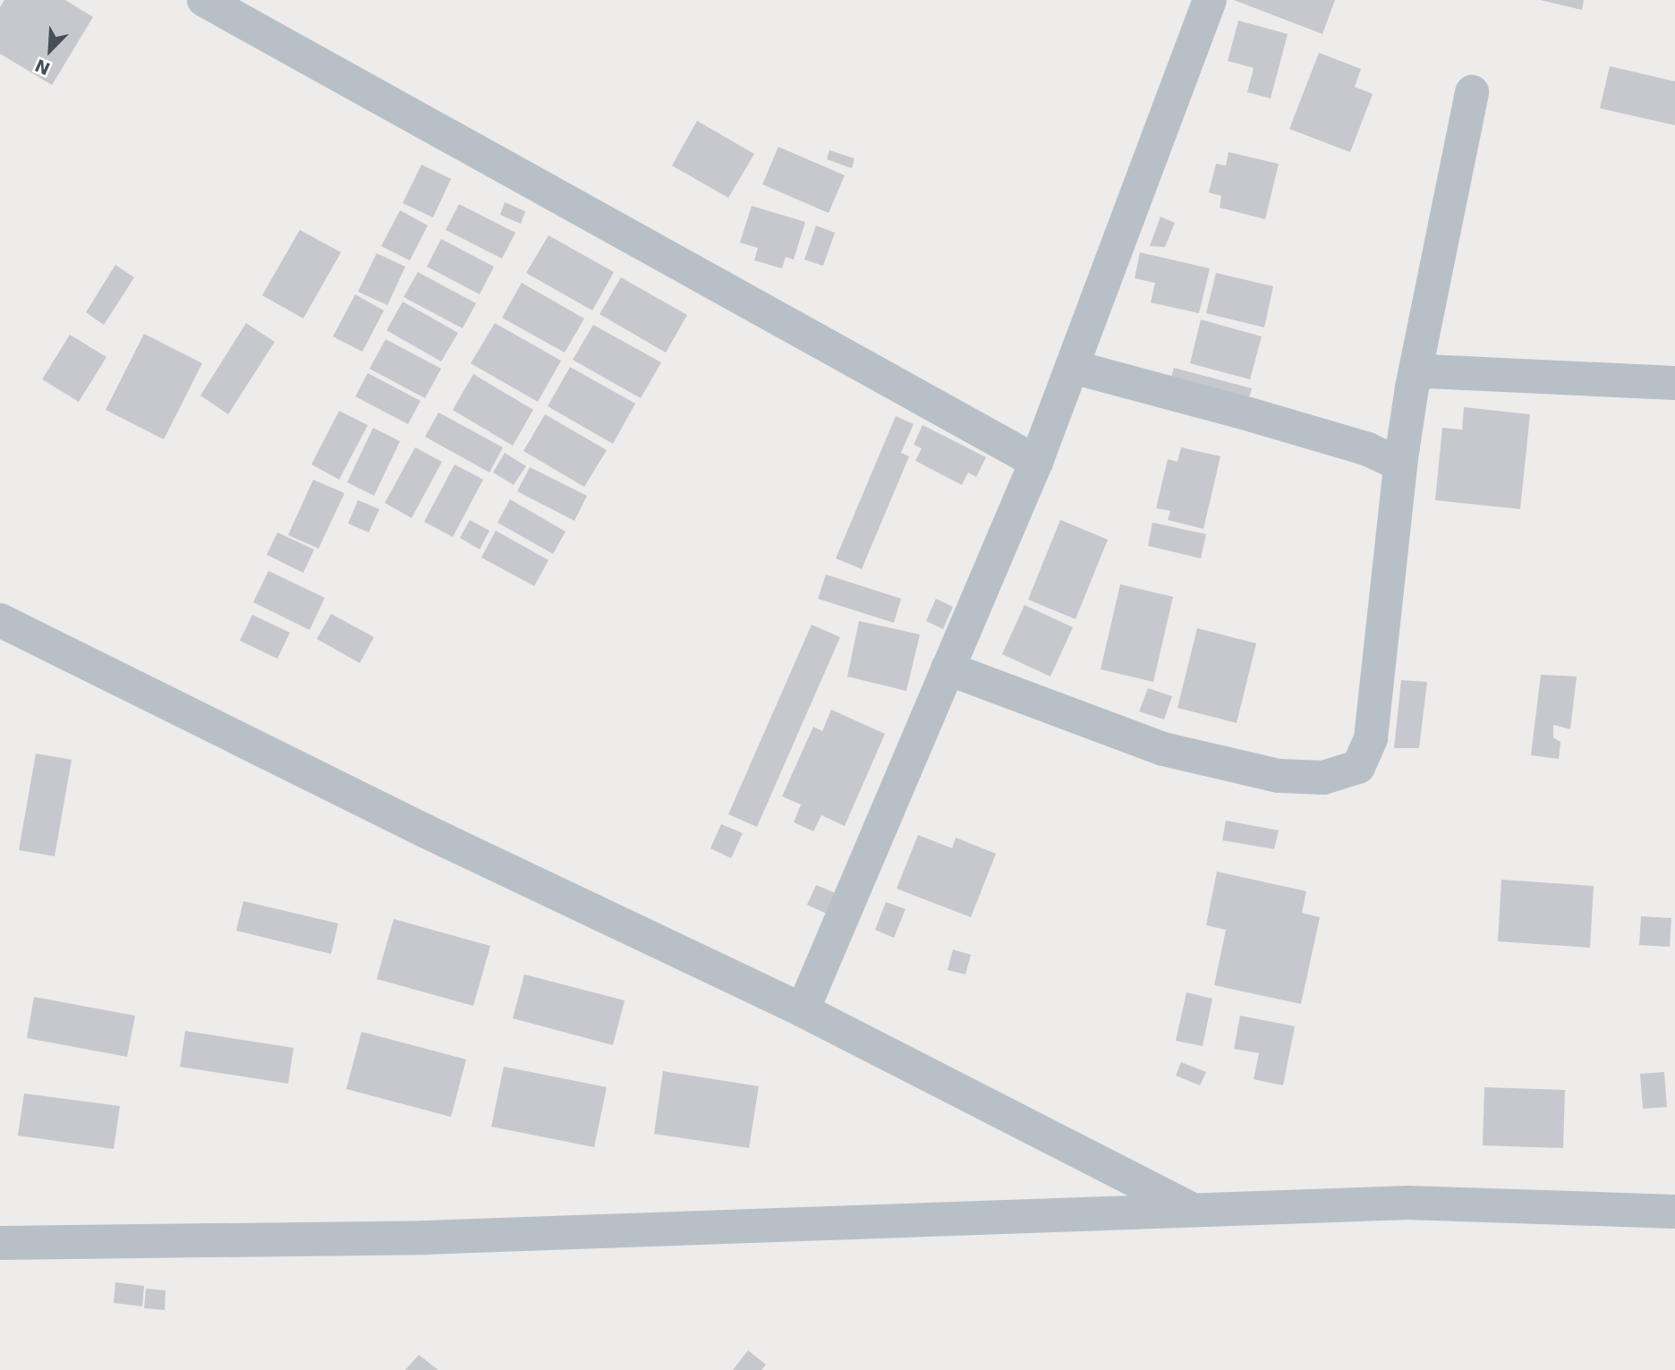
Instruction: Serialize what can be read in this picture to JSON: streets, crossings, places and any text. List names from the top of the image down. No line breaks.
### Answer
{"north":"bottom left"}
